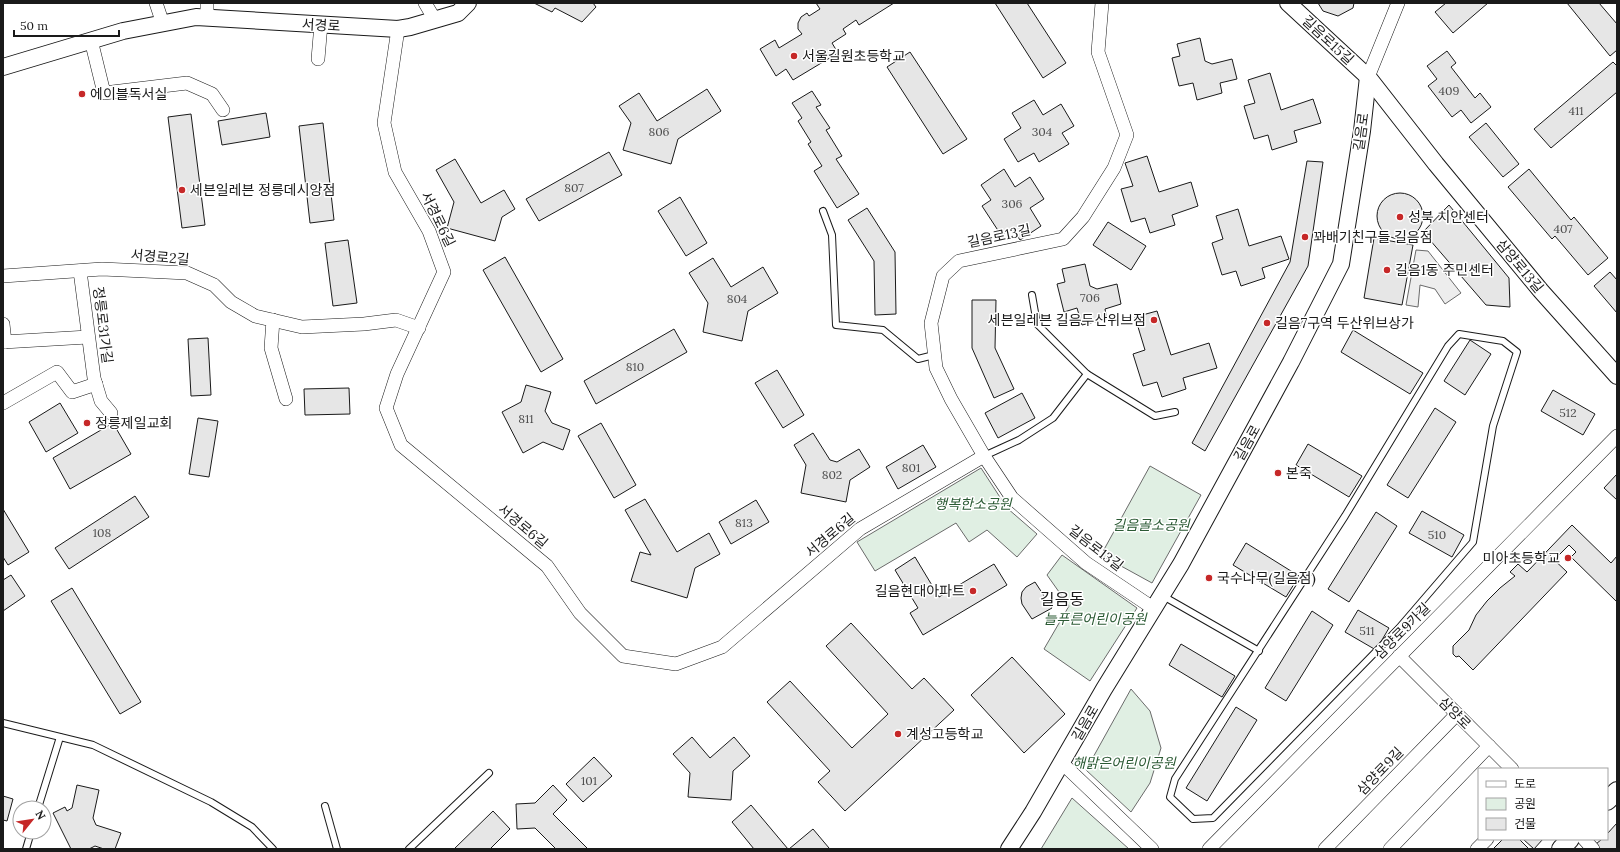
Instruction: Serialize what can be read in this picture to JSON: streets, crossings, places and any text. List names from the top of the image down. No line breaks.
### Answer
{"streets":{"street":["서경로","길음로15길","길음로","서경로6길","길음로13길","서경로2길","삼양로13길","정릉로31가길","삼양로9가길","삼양로","삼양로9길"]},"crossings":[["서경로","서경로6길"],["길음로15길","길음로"],["길음로15길","삼양로13길"],["길음로","길음로13길"],["길음로","삼양로13길"],["서경로6길","길음로13길"],["서경로6길","서경로2길"],["서경로2길","정릉로31가길"],["삼양로9가길","삼양로"],["삼양로","삼양로9길"]],"districts":["길음동"],"parks":["행복한소공원","길음골소공원","늘푸른어린이공원","해맑은어린이공원"],"places":["서울길원초등학교","에이블독서실","세븐일레븐 정릉데시앙점","성북 치안센터","꽈배기친구들 길음점","길음1동 주민센터","세븐일레븐 길음두산위브점","길음7구역 두산위브상가","정릉제일교회","본죽","미아초등학교","국수나무(길음점)","길음현대아파트","계성고등학교"],"house_numbers":["409","411","806","304","807","306","407","706","804","810","512","811","801","802","813","108","510","511","101"],"legend":["도로","공원","건물"],"scale_bar":"50 m","north":"top right"}
